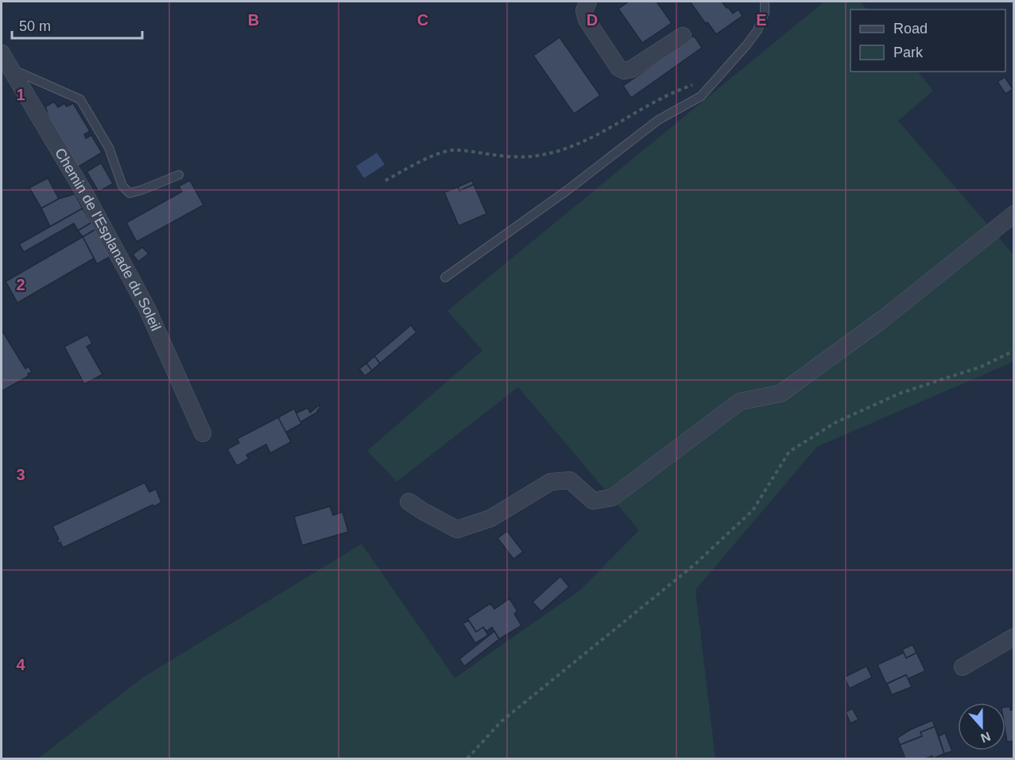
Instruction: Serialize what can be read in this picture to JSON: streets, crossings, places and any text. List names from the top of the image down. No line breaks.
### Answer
{"streets":{"street":["Chemin de l'Esplanade du Soleil"]},"legend":["Road","Park"],"scale_bar":"50 m","north":"bottom","grid":{"columns":["B","C","D","E"],"rows":["1","2","3","4"]}}
